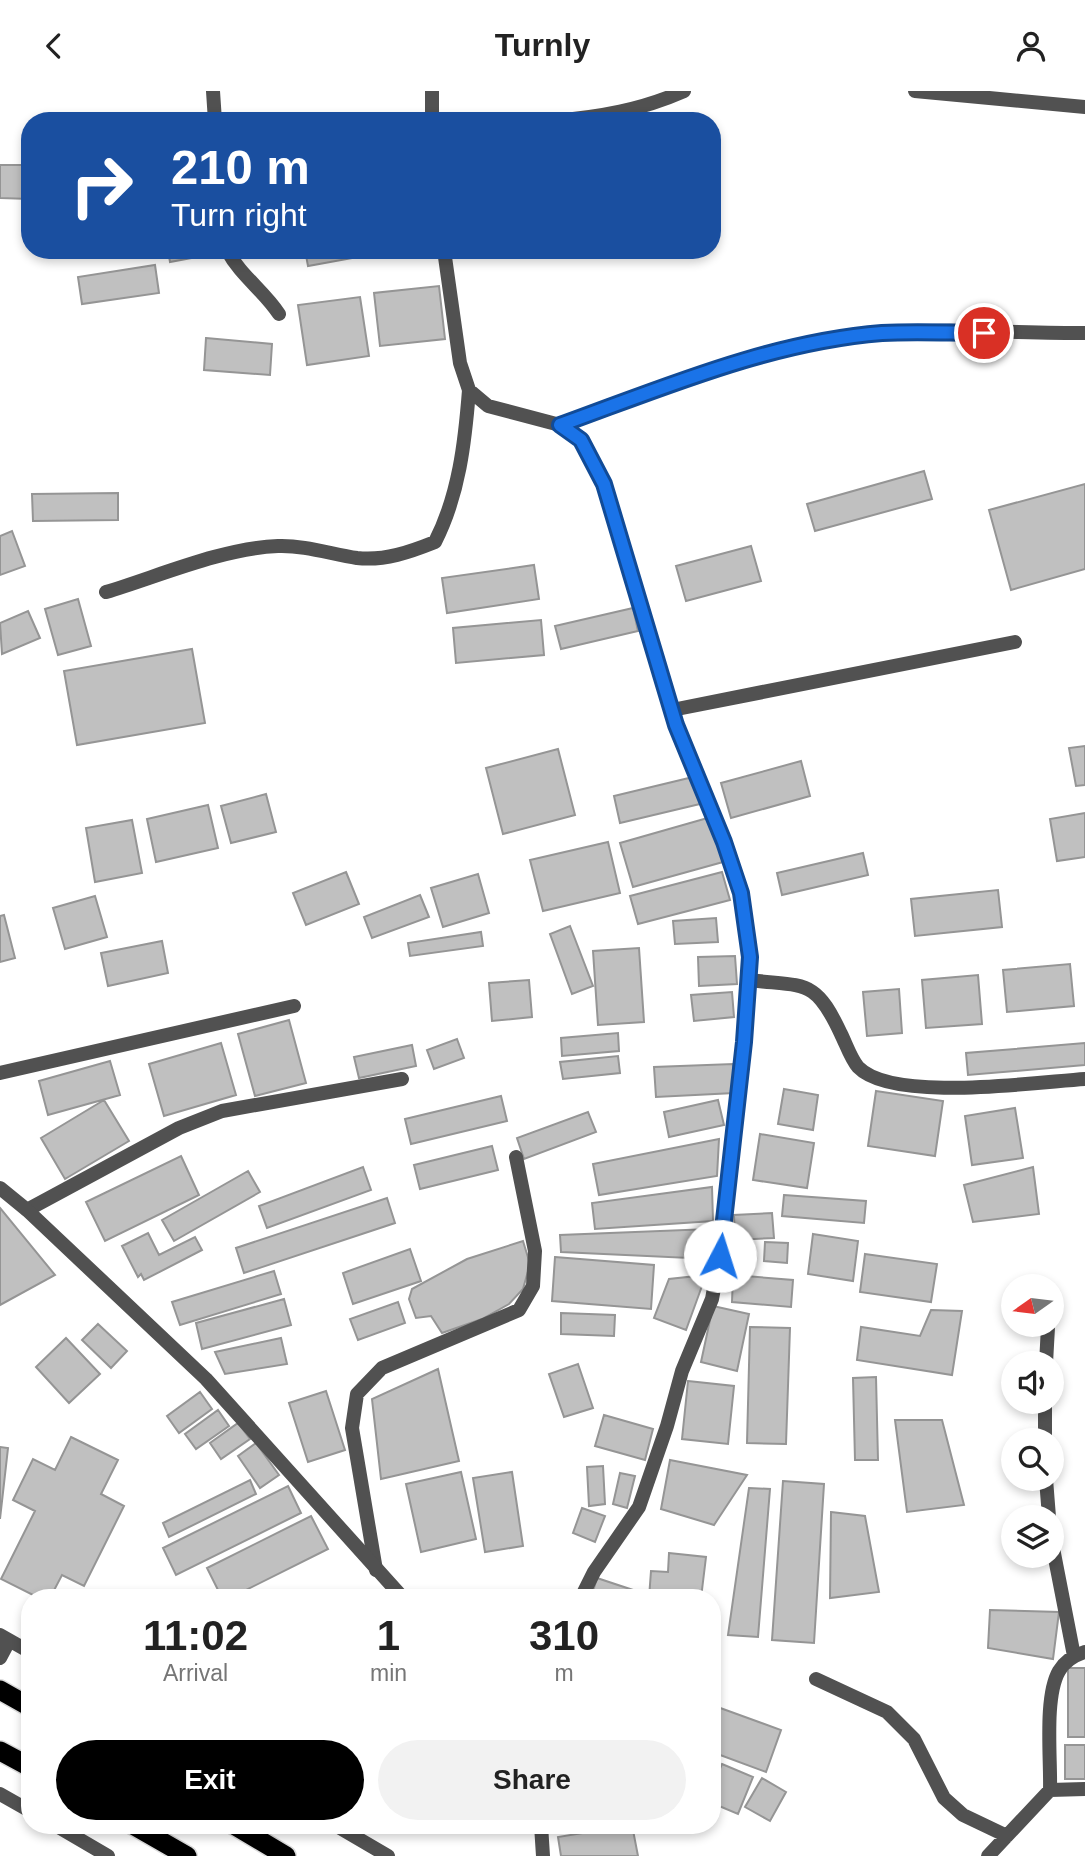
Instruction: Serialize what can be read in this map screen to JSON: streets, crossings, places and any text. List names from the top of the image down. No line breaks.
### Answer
{"north":"left","page":{"header":"Turnly","turn":["210 m","Turn right"],"eta":["11:02","Arrival","1","min","310","m"],"buttons":["Exit","Share"]}}
